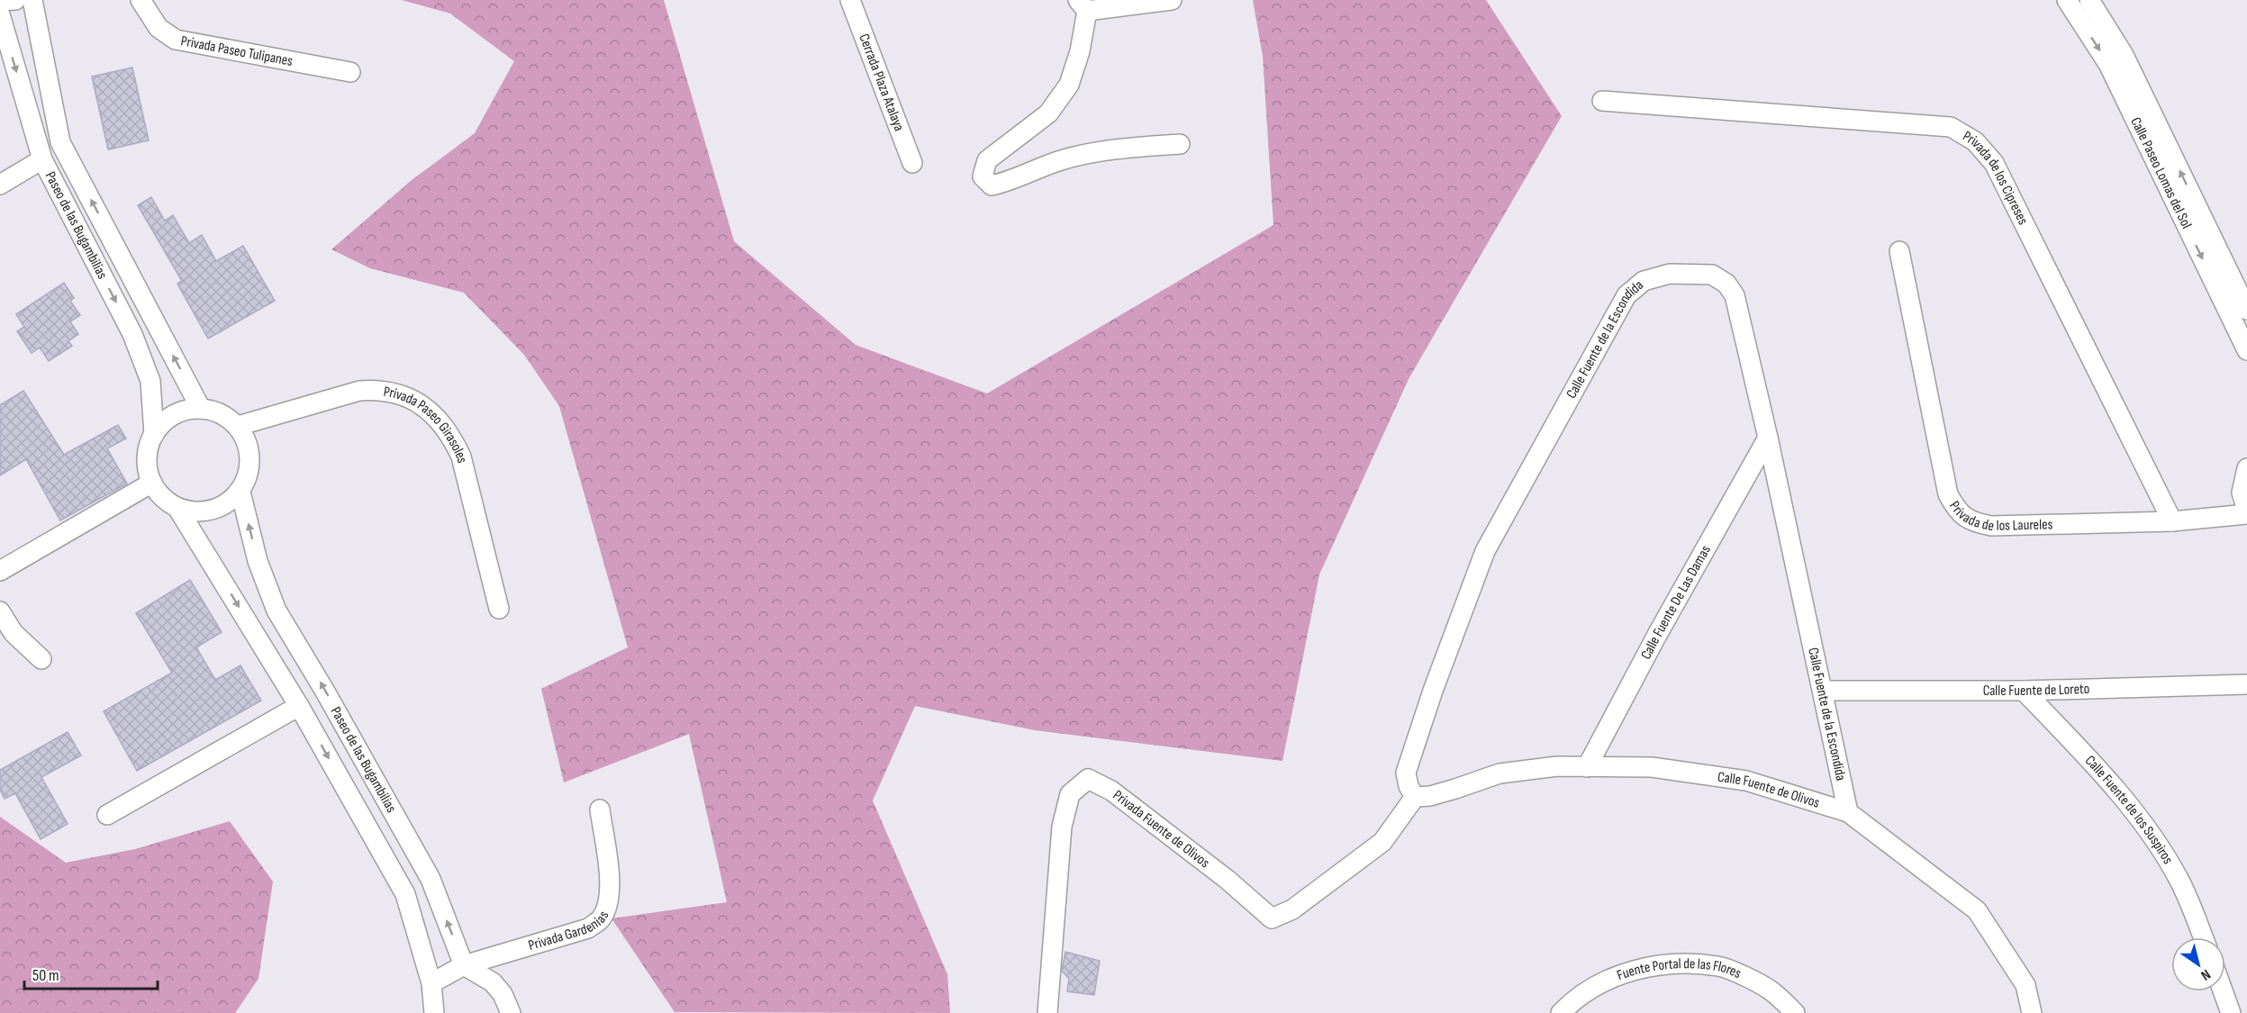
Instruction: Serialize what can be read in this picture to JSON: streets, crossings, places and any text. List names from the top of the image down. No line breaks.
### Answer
{"streets":{"street":["Privada Paseo Tulipanes","Cerrada Plaza Atalaya","Calle Paseo Lomas del Sol","Privada de los Cipreses","Paseo de las Bugambilias","Calle Fuente de la Escondida","Privada Paseo Girasoles","Privada de los Laureles","Calle Fuente De Las Damas","Calle Fuente de Loreto","Calle Fuente de Olivos","Calle Fuente de los Suspiros","Privada Fuente de Olivos","Privada Gardenias","Fuente Portal de las Flores"]},"crossings":[["Privada de los Cipreses","Privada de los Laureles"],["Paseo de las Bugambilias","Privada Paseo Girasoles"],["Paseo de las Bugambilias","Privada Gardenias"],["Calle Fuente de la Escondida","Calle Fuente De Las Damas"],["Calle Fuente de la Escondida","Calle Fuente de Loreto"],["Calle Fuente de la Escondida","Calle Fuente de Olivos"],["Calle Fuente de la Escondida","Privada Fuente de Olivos"],["Calle Fuente De Las Damas","Calle Fuente de Olivos"],["Calle Fuente de Loreto","Calle Fuente de los Suspiros"],["Calle Fuente de Olivos","Privada Fuente de Olivos"]],"scale_bar":"50 m","north":"bottom right"}
